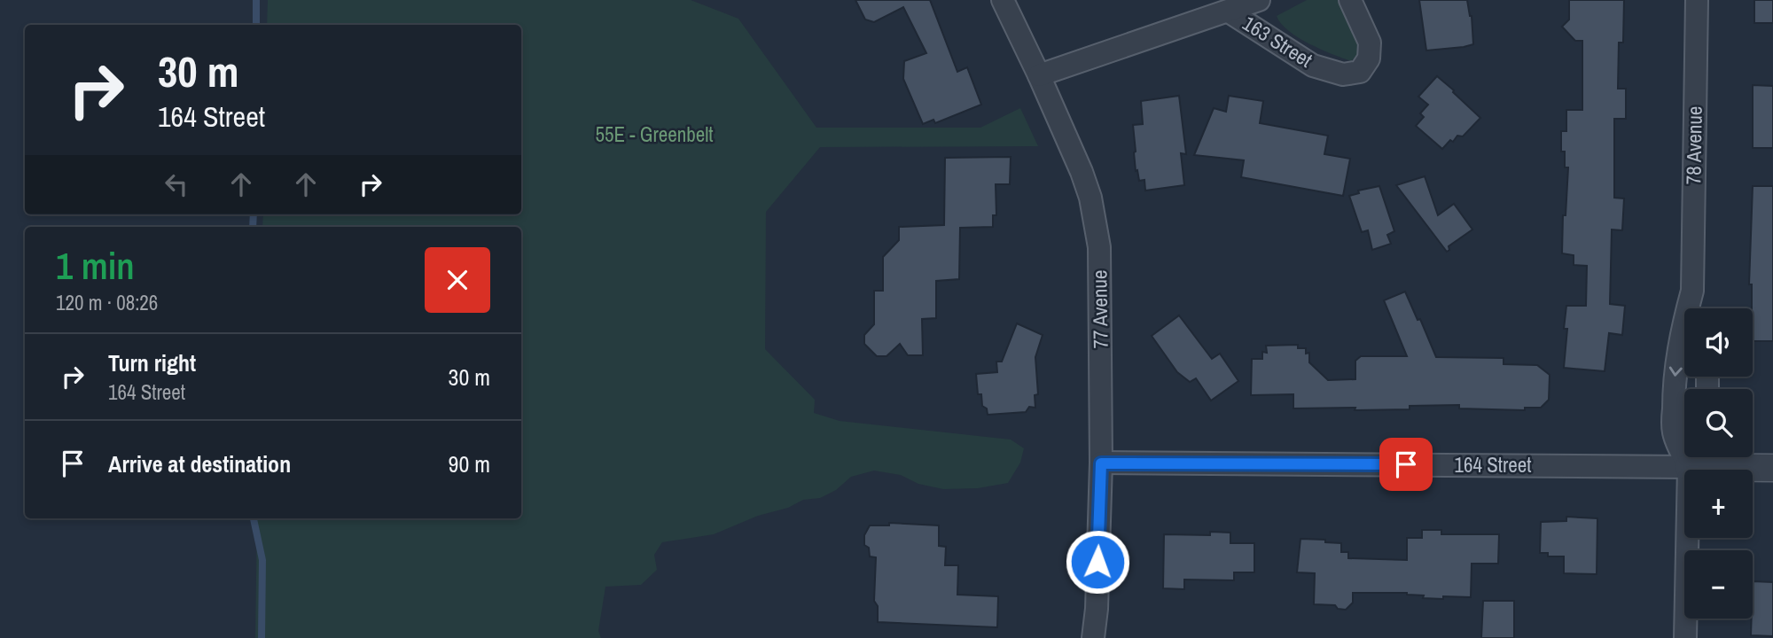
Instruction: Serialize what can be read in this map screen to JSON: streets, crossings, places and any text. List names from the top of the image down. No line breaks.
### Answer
{"streets":{"street":["163 Street","78 Avenue","77 Avenue","164 Street"]},"crossings":[["163 Street","77 Avenue"],["77 Avenue","164 Street"]],"parks":["55E - Greenbelt"],"page":{"turn":["30 m","164 Street"],"heading":["1 min","120 m · 08:26"],"map_buttons":["+","−"],"list":[{"name":"Turn right","note":"164 Street","value":"30 m"},{"name":"Arrive at destination","value":"90 m"}]}}
